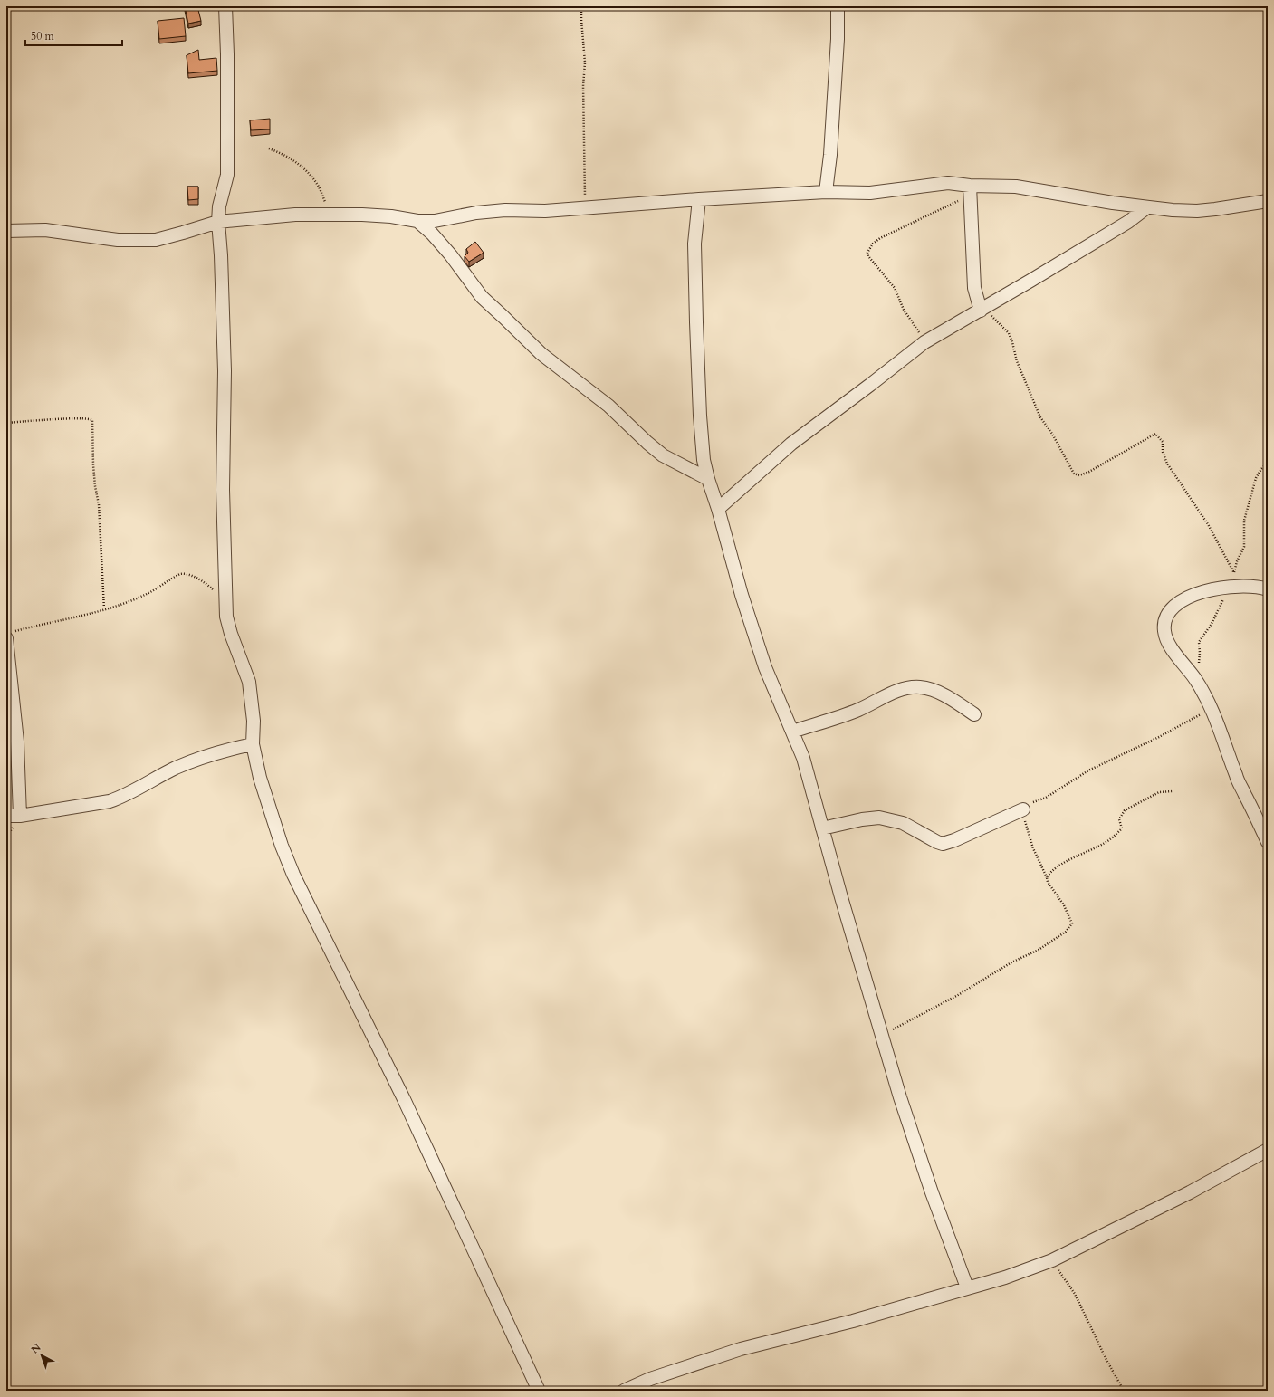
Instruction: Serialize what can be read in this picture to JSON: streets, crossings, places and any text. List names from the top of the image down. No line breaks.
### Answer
{"scale_bar":"50 m","north":"top left"}
